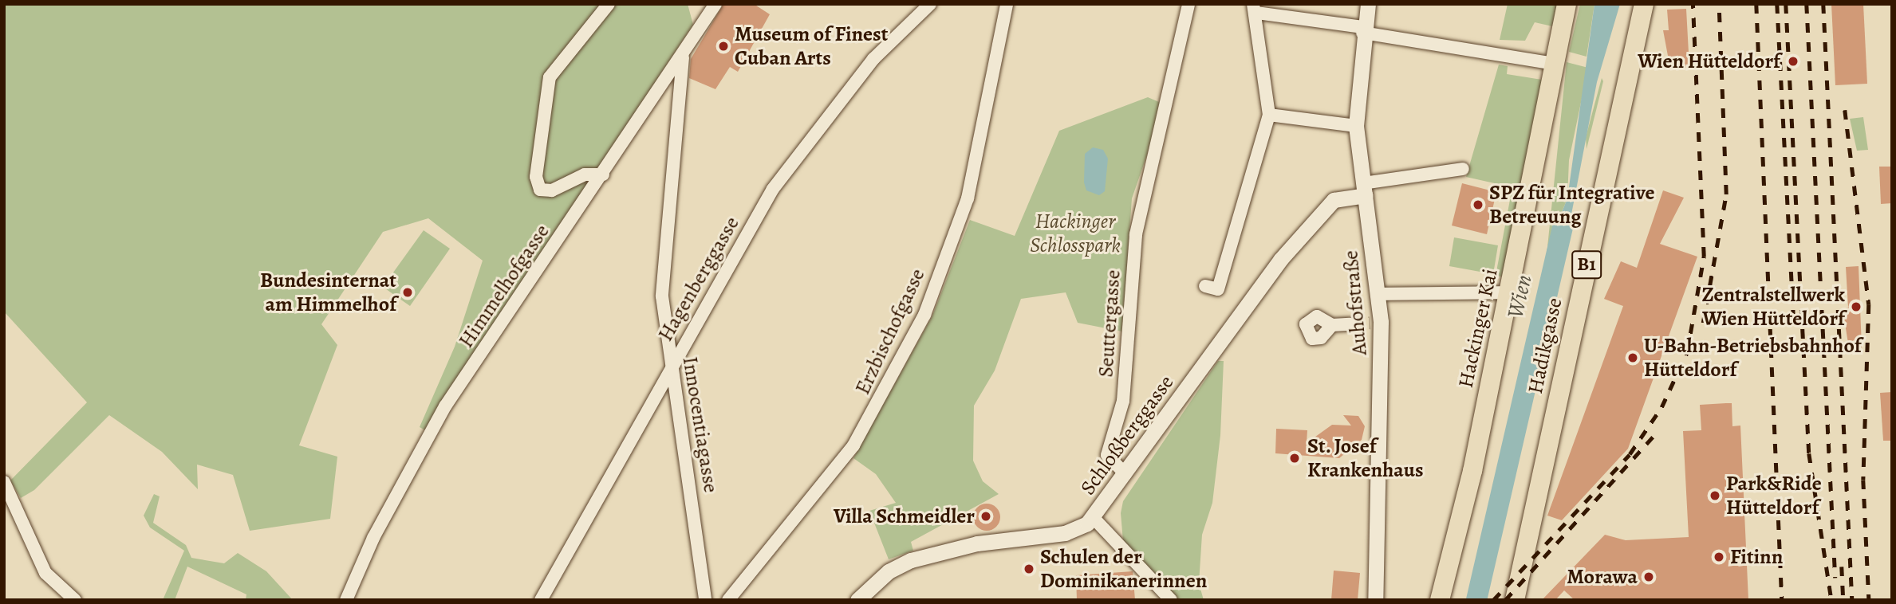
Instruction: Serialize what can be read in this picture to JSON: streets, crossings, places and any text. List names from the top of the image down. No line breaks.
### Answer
{"streets":{"main road":["B1","Hackinger Kai","Hadikgasse"],"street":["Hagenberggasse","Himmelhofgasse","Auhofstraße","Seuttergasse","Erzbischofgasse","Innocentiagasse","Schloßberggasse"]},"crossings":[["Hagenberggasse","Innocentiagasse"],["Himmelhofgasse","Innocentiagasse"],["Auhofstraße","Schloßberggasse"],["Seuttergasse","Schloßberggasse"]],"water":["Wien"],"parks":["Hackinger Schlosspark"],"places":["Museum of Finest Cuban Arts","Wien Hütteldorf","SPZ für Integrative Betreuung","Bundesinternat am Himmelhof","Zentralstellwerk Wien Hütteldorf","U-Bahn-Betriebsbahnhof Hütteldorf","St. Josef Krankenhaus","Park&Ride Hütteldorf","Villa Schmeidler","Fitinn","Schulen der Dominikanerinnen","Morawa"]}
